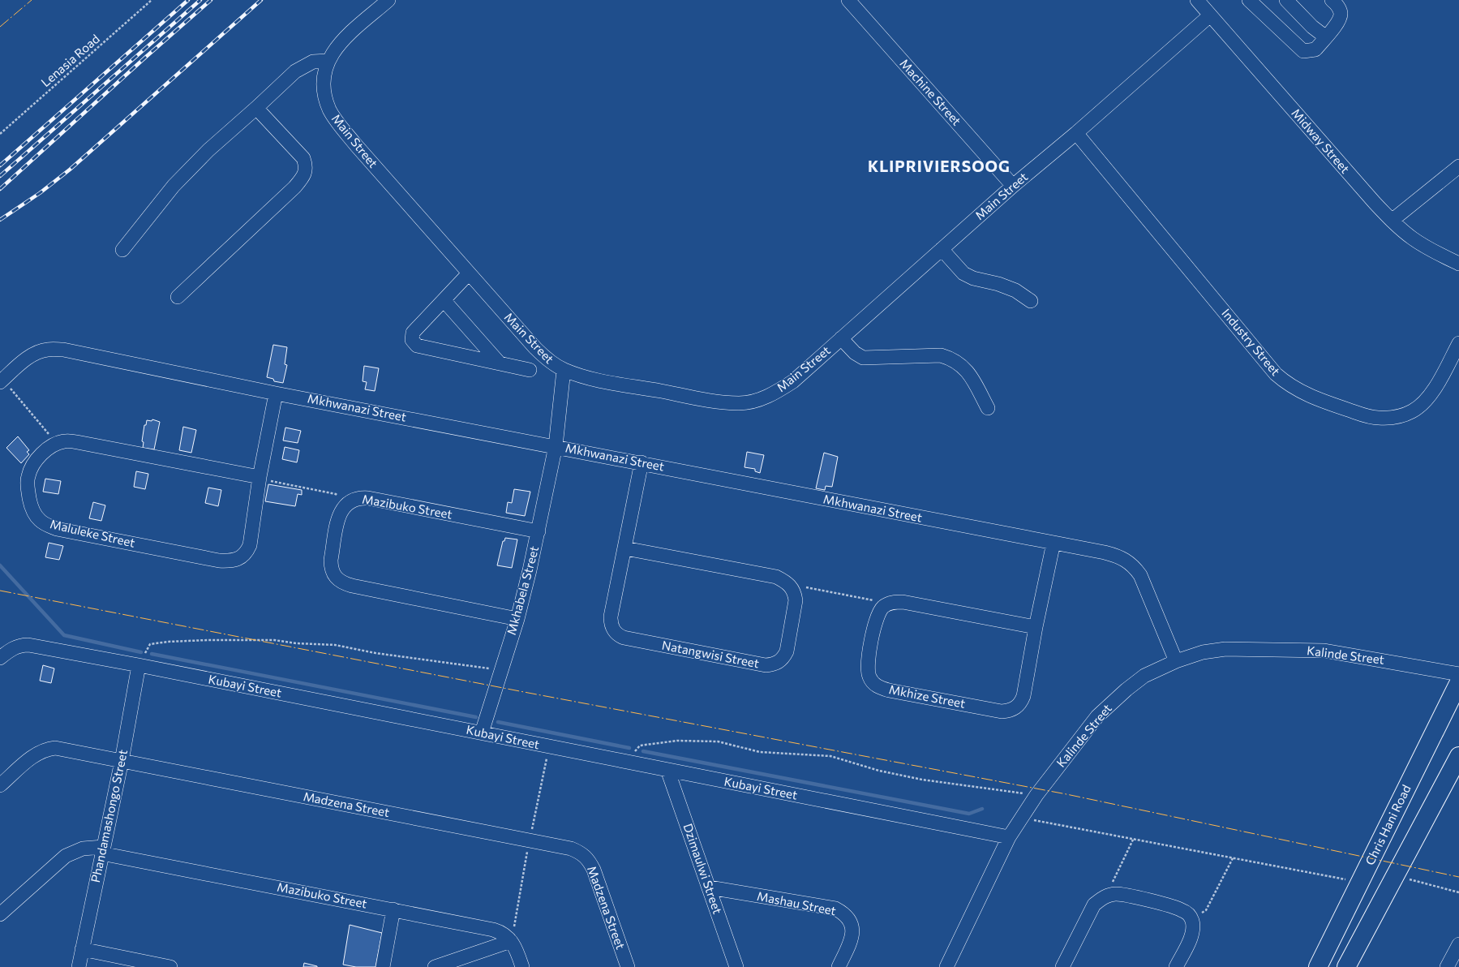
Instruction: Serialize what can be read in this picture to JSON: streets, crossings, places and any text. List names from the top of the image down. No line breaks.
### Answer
{"streets":{"main road":["Chris Hani Road"],"street":["Machine Street","Main Street","Midway Street","Industry Street","Mkhwanazi Street","Mazibuko Street","Maluleke Street","Mkhabela Street","Natangwisi Street","Kalinde Street","Kubayi Street","Mkhize Street","Madzena Street","Phandamashongo Street","Dzimaulwi Street","Mashau Street"],"path":["Lenasia Road"]},"crossings":[["Machine Street","Main Street"],["Main Street","Midway Street"],["Main Street","Industry Street"],["Main Street","Mkhabela Street"],["Mkhwanazi Street","Maluleke Street"],["Mkhwanazi Street","Mkhabela Street"],["Mkhwanazi Street","Natangwisi Street"],["Mkhwanazi Street","Kalinde Street"],["Mkhwanazi Street","Mkhize Street"],["Mazibuko Street","Mkhabela Street"],["Mazibuko Street","Phandamashongo Street"],["Mkhabela Street","Kubayi Street"],["Kalinde Street","Kubayi Street"],["Kubayi Street","Phandamashongo Street"],["Kubayi Street","Dzimaulwi Street"],["Madzena Street","Phandamashongo Street"],["Dzimaulwi Street","Mashau Street"]],"districts":["KLIPRIVIERSOOG"]}
